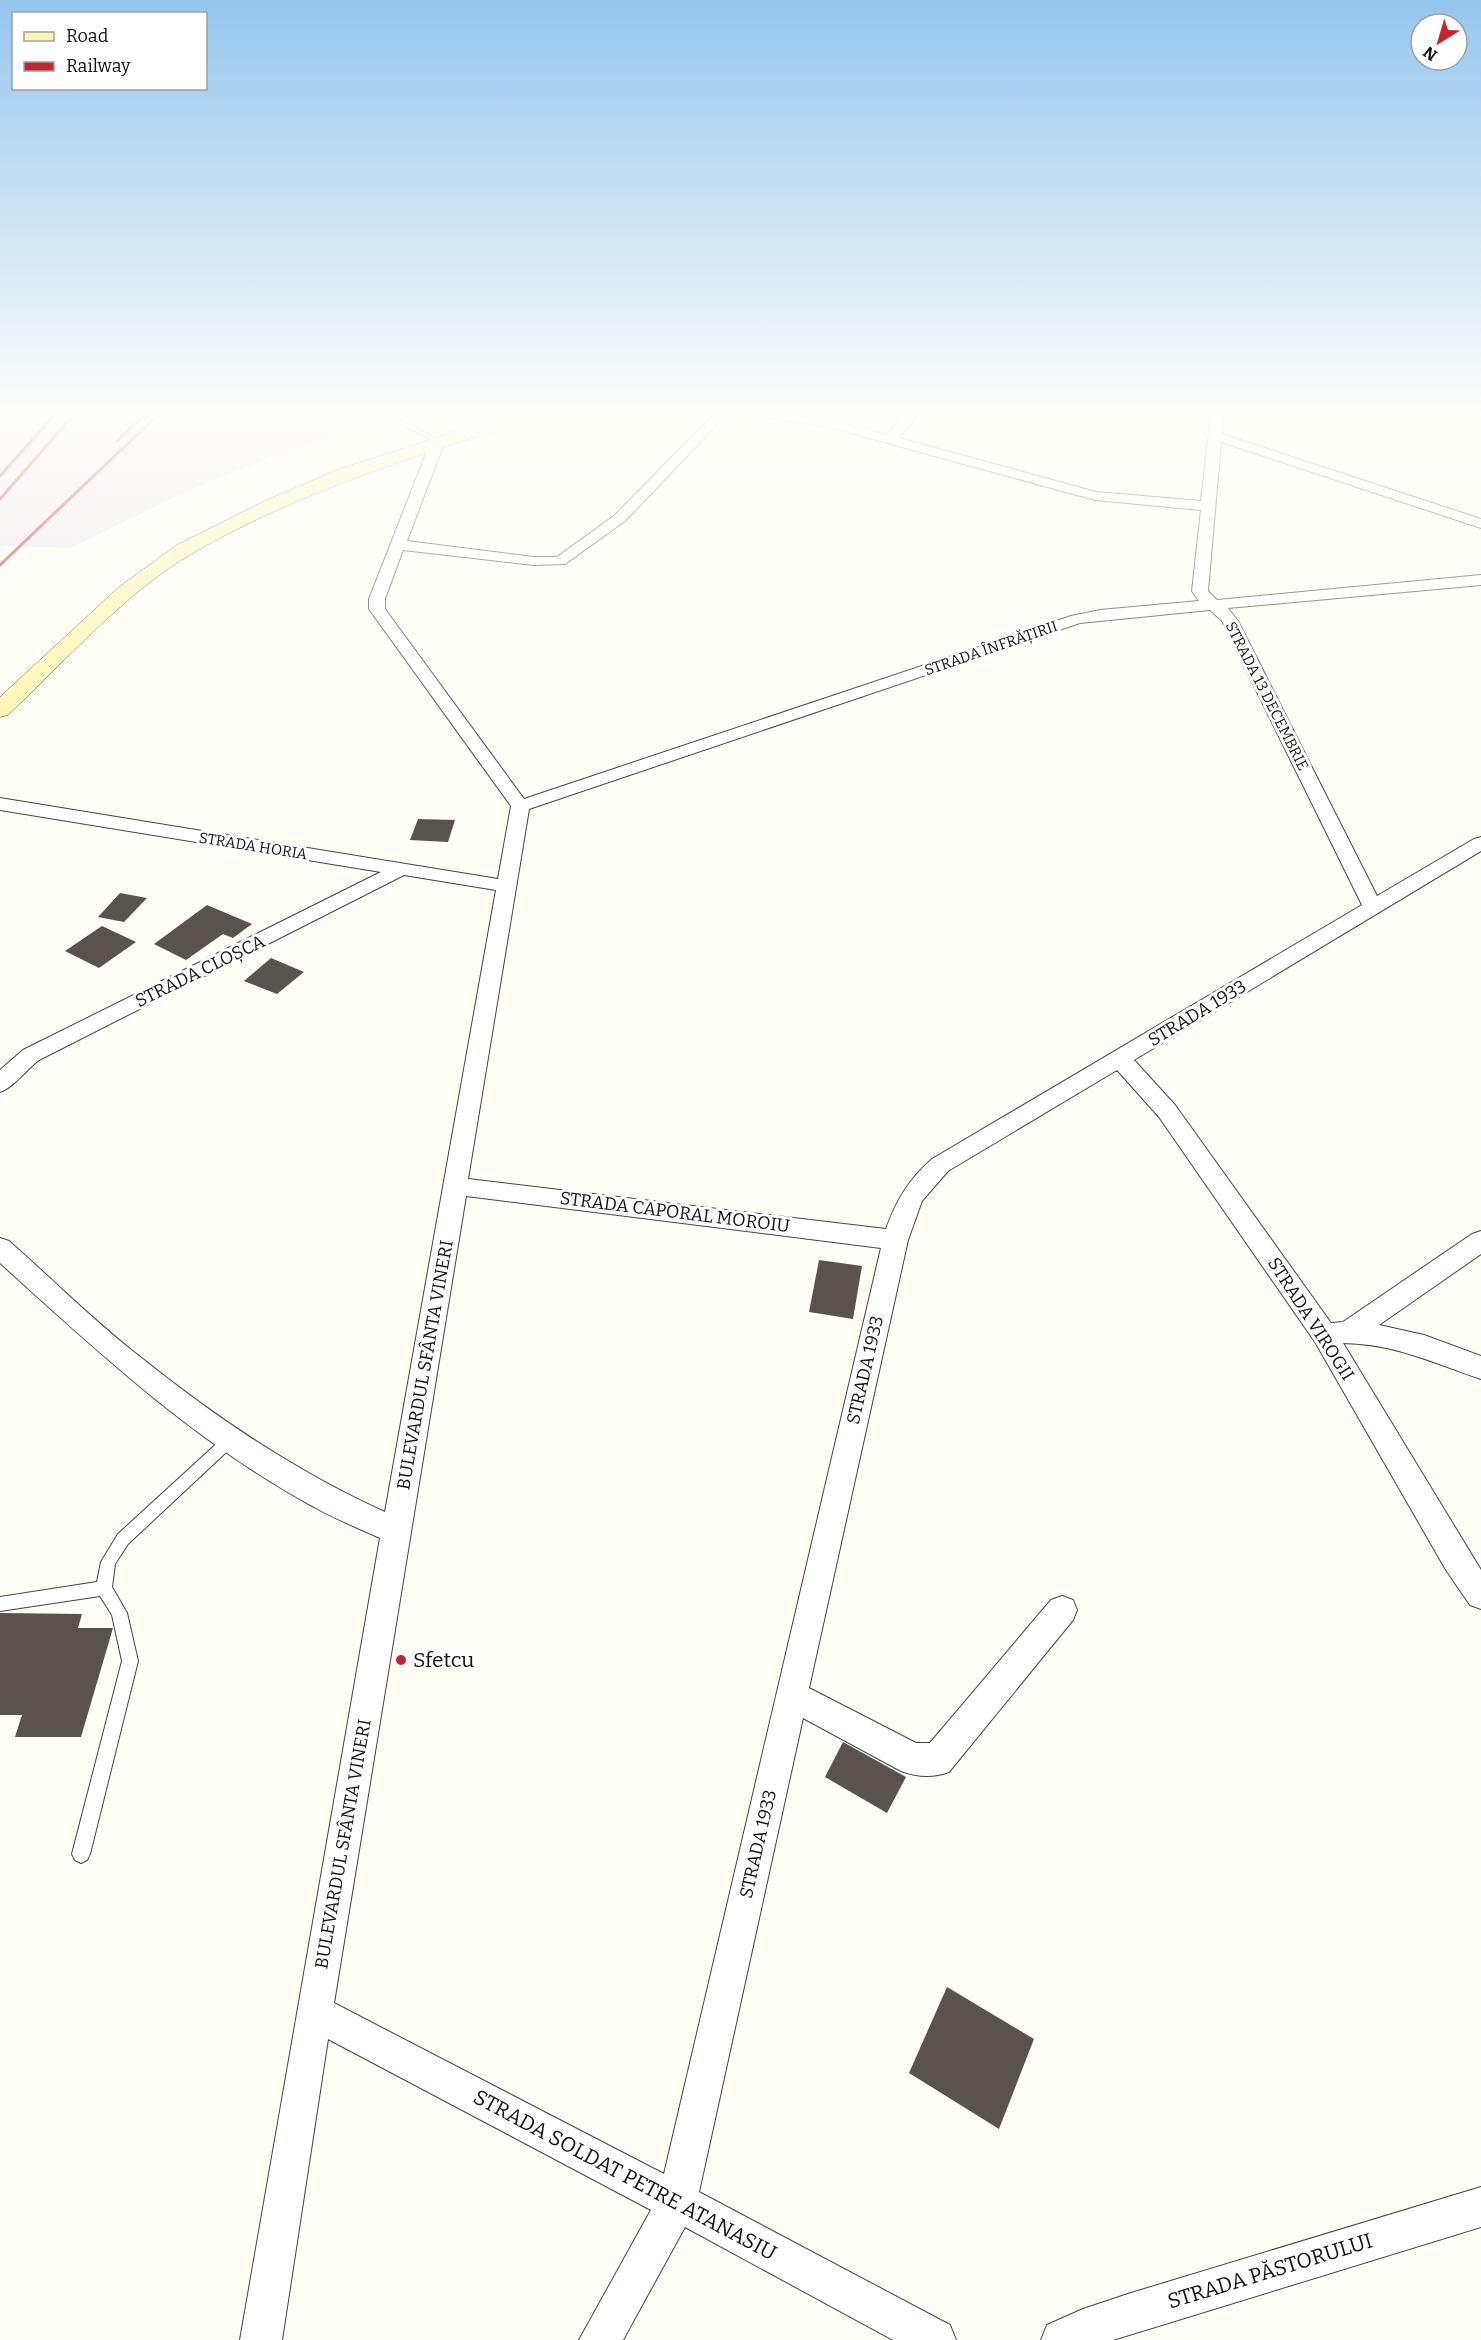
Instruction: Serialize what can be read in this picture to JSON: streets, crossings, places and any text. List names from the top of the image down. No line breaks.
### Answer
{"streets":{"street":["STRADA ÎNFRĂȚIRII","STRADA 13 DECEMBRIE","STRADA HORIA","STRADA CLOȘCA","STRADA 1933","STRADA CAPORAL MOROIU","STRADA VIROGII","BULEVARDUL SFÂNTA VINERI","STRADA SOLDAT PETRE ATANASIU","STRADA PĂSTORULUI"]},"crossings":[["STRADA ÎNFRĂȚIRII","STRADA 13 DECEMBRIE"],["STRADA ÎNFRĂȚIRII","BULEVARDUL SFÂNTA VINERI"],["STRADA 13 DECEMBRIE","STRADA 1933"],["STRADA HORIA","STRADA CLOȘCA"],["STRADA HORIA","BULEVARDUL SFÂNTA VINERI"],["STRADA 1933","STRADA CAPORAL MOROIU"],["STRADA 1933","STRADA VIROGII"],["STRADA 1933","STRADA SOLDAT PETRE ATANASIU"],["STRADA CAPORAL MOROIU","BULEVARDUL SFÂNTA VINERI"],["BULEVARDUL SFÂNTA VINERI","STRADA SOLDAT PETRE ATANASIU"]],"places":["Sfetcu"],"legend":["Road","Railway"],"north":"bottom left"}
